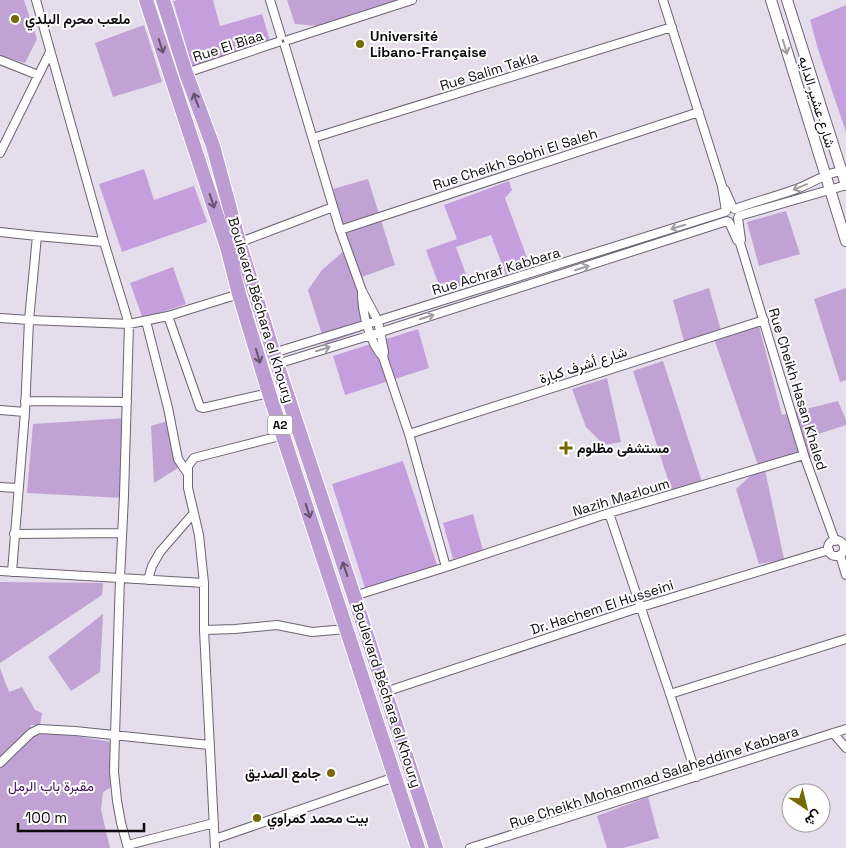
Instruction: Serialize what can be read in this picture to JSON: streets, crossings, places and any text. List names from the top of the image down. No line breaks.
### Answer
{"streets":{"highway":["Boulevard Béchara el Khoury","A2"],"street":["Rue El Biaa","Rue Salim Takla","شارع عشير الدايه","Rue Cheikh Sobhi El Saleh","Rue Achraf Kabbara","شارع أشرف كبارة","Rue Cheikh Hasan Khaled","Nazih Mazloum","Dr. Hachem El Husseini","Rue Cheikh Mohammad Salaheddine Kabbara"]},"crossings":[["Rue El Biaa","Boulevard Béchara el Khoury"],["Rue Salim Takla","Rue Cheikh Hasan Khaled"],["شارع عشير الدايه","Rue Achraf Kabbara"],["Rue Cheikh Sobhi El Saleh","Rue Cheikh Hasan Khaled"],["Rue Achraf Kabbara","Boulevard Béchara el Khoury"],["Rue Achraf Kabbara","Rue Cheikh Hasan Khaled"],["Boulevard Béchara el Khoury","Nazih Mazloum"],["Boulevard Béchara el Khoury","Dr. Hachem El Husseini"],["شارع أشرف كبارة","Rue Cheikh Hasan Khaled"],["Rue Cheikh Hasan Khaled","Nazih Mazloum"],["Rue Cheikh Hasan Khaled","Dr. Hachem El Husseini"]],"parks":["مقبرة باب الرمل"],"places":{"other":["ملعب محرم البلدي","Université Libano-Française","جامع الصديق","بيت محمد كمراوي"],"health":["مستشفى مظلوم"]},"scale_bar":"100 m","north":"bottom right"}
